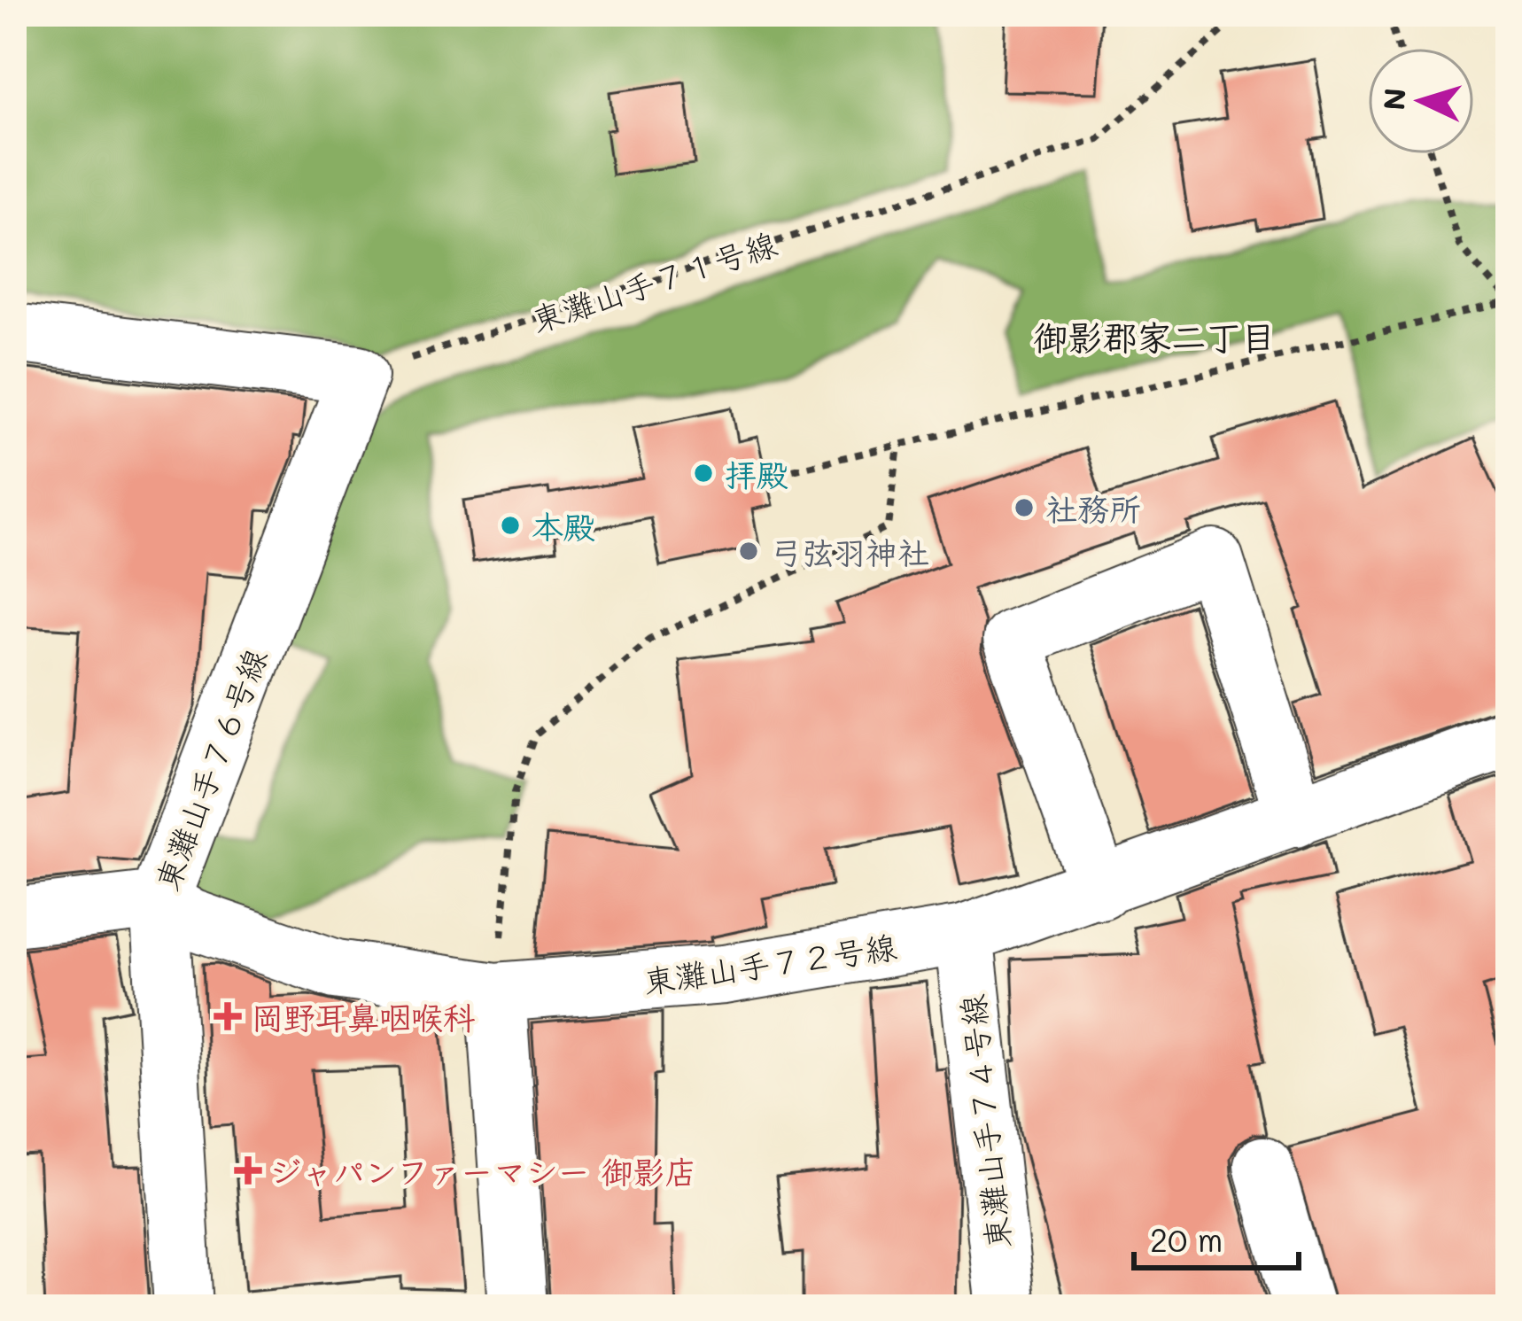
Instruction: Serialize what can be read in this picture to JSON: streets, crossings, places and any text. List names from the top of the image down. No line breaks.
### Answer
{"streets":{"street":["東灘山手７６号線","東灘山手７２号線","東灘山手７４号線"],"path":["東灘山手７１号線"]},"crossings":[["東灘山手７１号線","東灘山手７６号線"],["東灘山手７６号線","東灘山手７２号線"],["東灘山手７２号線","東灘山手７４号線"]],"districts":["御影郡家二丁目"],"places":{"other":["拝殿","社務所","本殿","弓弦羽神社"],"health":["岡野耳鼻咽喉科","ジャパンファーマシー 御影店"]},"scale_bar":"20 m","north":"left"}
